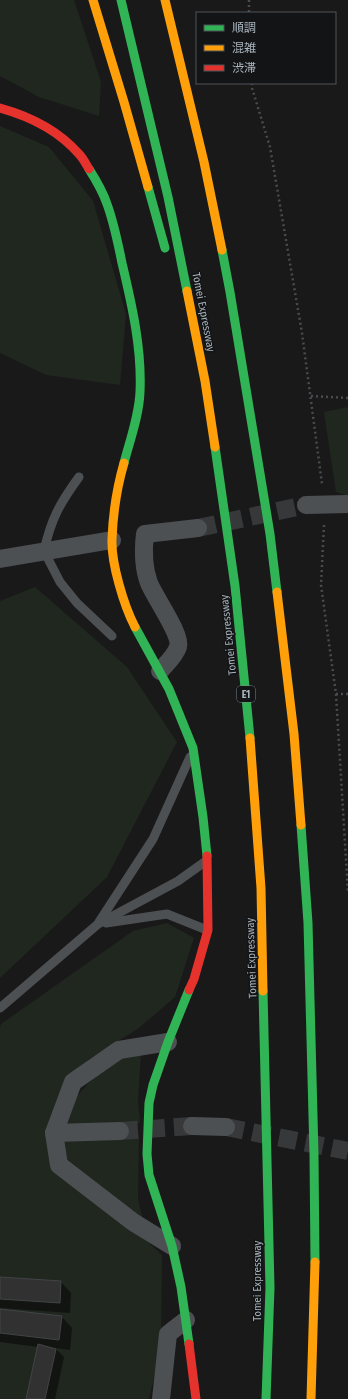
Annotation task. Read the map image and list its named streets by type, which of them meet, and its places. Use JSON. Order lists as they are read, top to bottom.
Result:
{
  "streets": {
    "main road": ["Tomei Expressway", "E1"]
  },
  "legend": ["順調", "混雑", "渋滞"]
}
